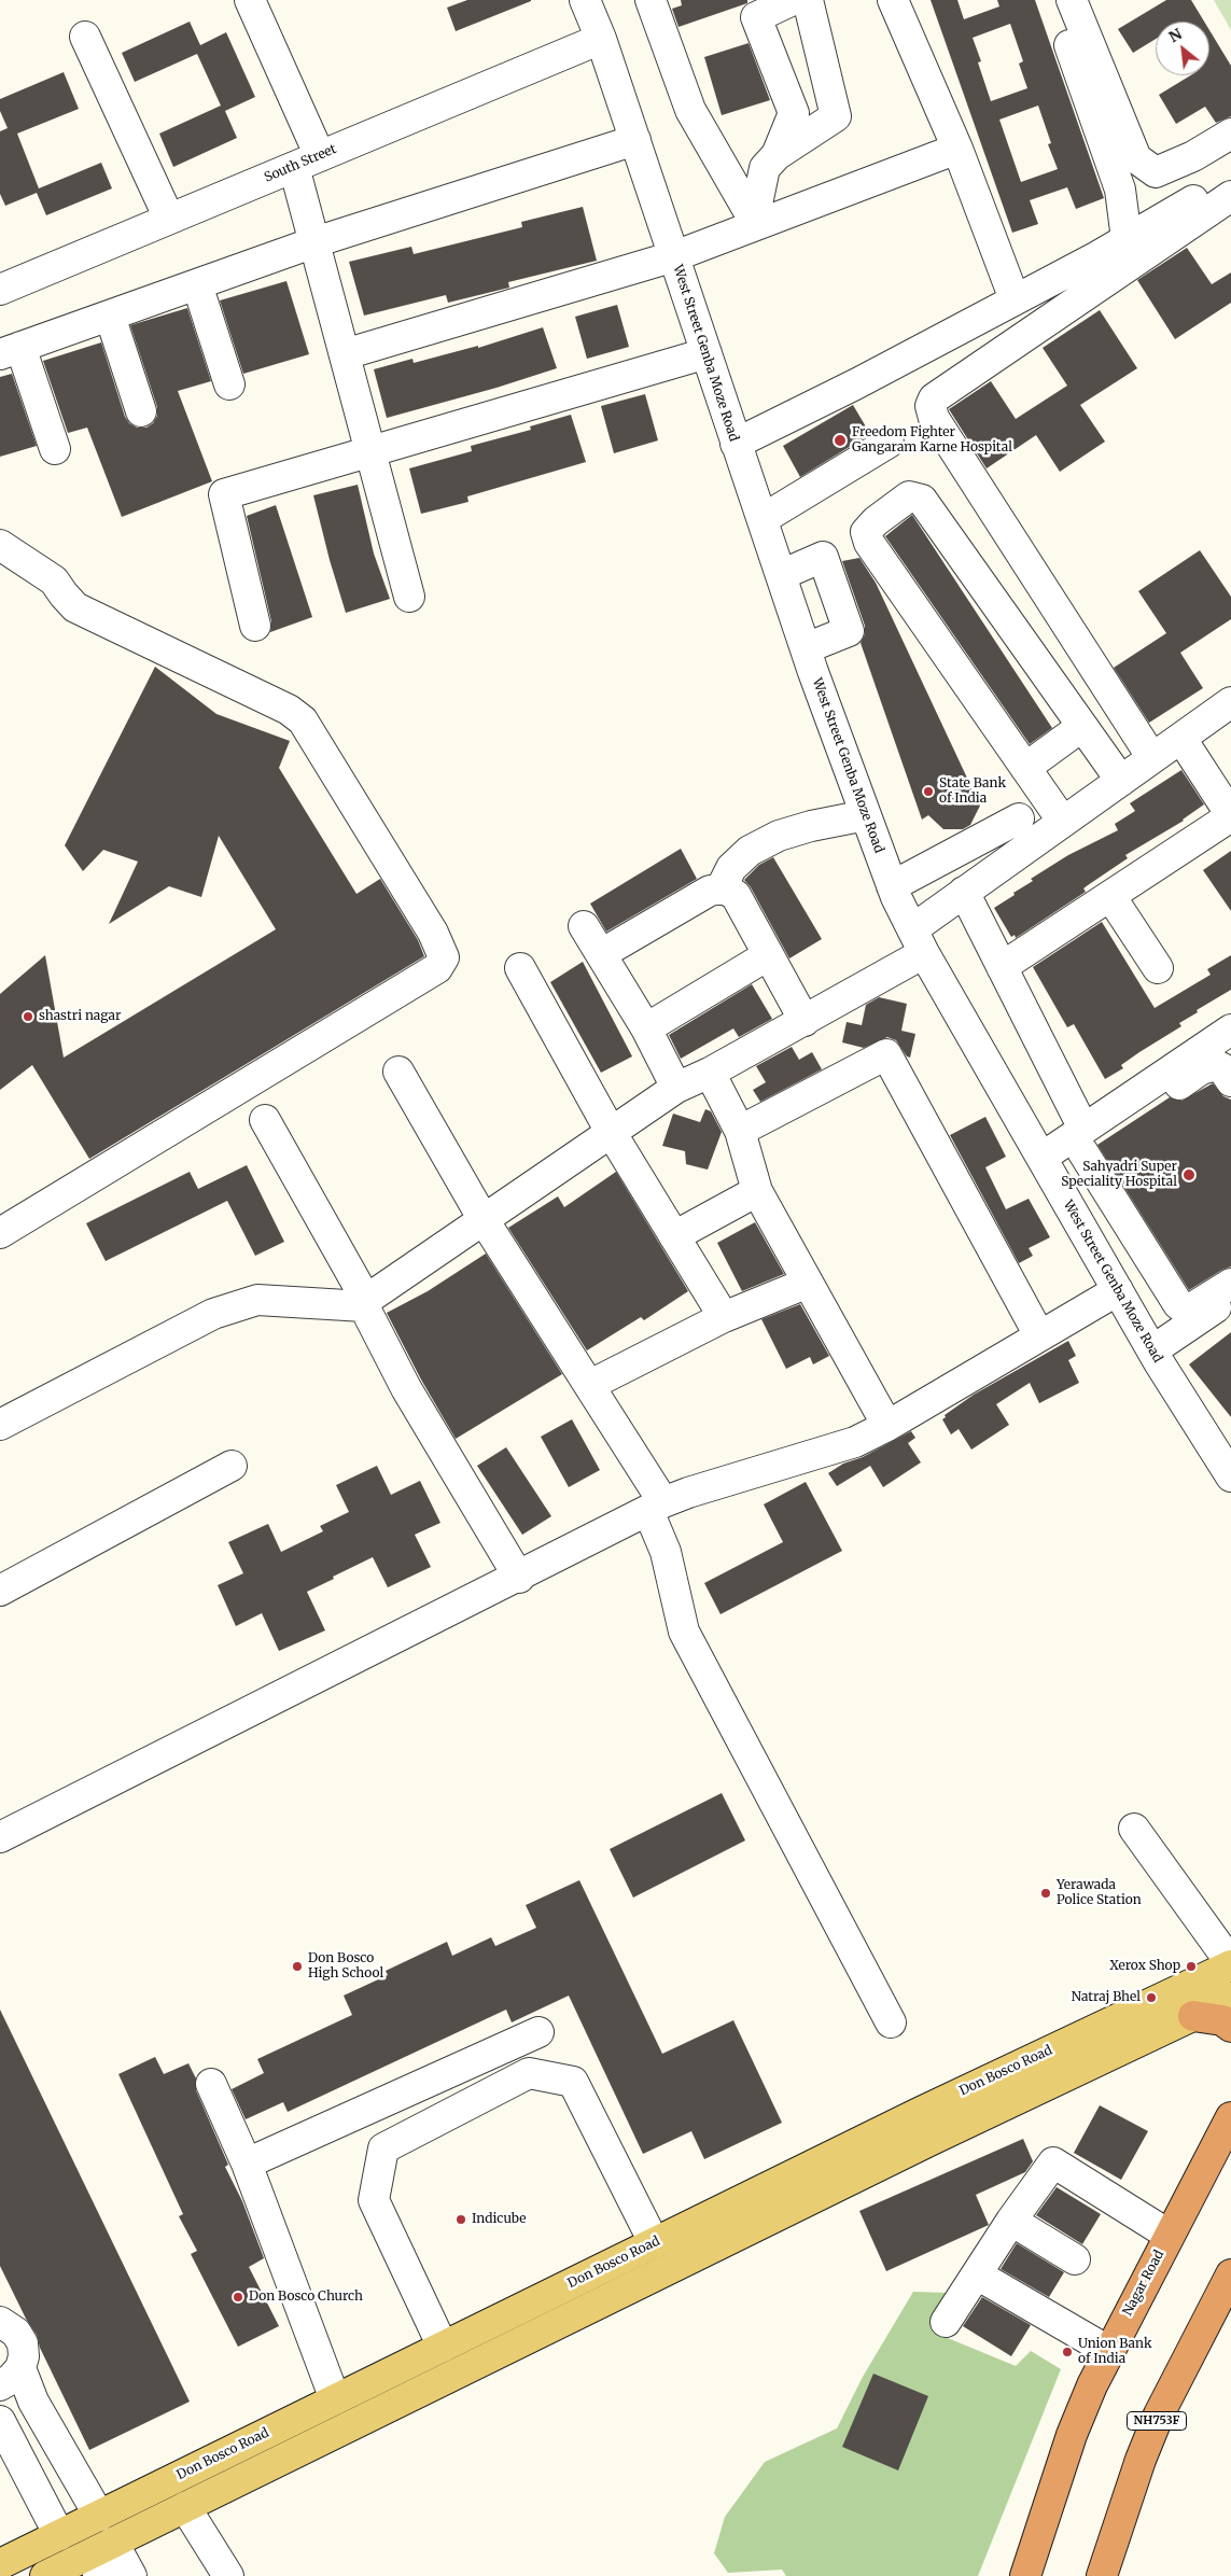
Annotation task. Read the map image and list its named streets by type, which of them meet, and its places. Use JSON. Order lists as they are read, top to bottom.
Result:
{
  "streets": {
    "highway": ["Nagar Road", "NH753F"],
    "main road": ["Don Bosco Road"],
    "street": ["South Street", "West Street Genba Moze Road"]
  },
  "crossings": [
    ["South Street", "West Street Genba Moze Road"]
  ],
  "places": [
    "Freedom Fighter Gangaram Karne Hospital",
    "State Bank of India",
    "shastri nagar",
    "Sahyadri Super Speciality Hospital",
    "Yerawada Police Station",
    "Don Bosco High School",
    "Xerox Shop",
    "Natraj Bhel",
    "Indicube",
    "Don Bosco Church",
    "Union Bank of India"
  ],
  "north": "top left"
}
